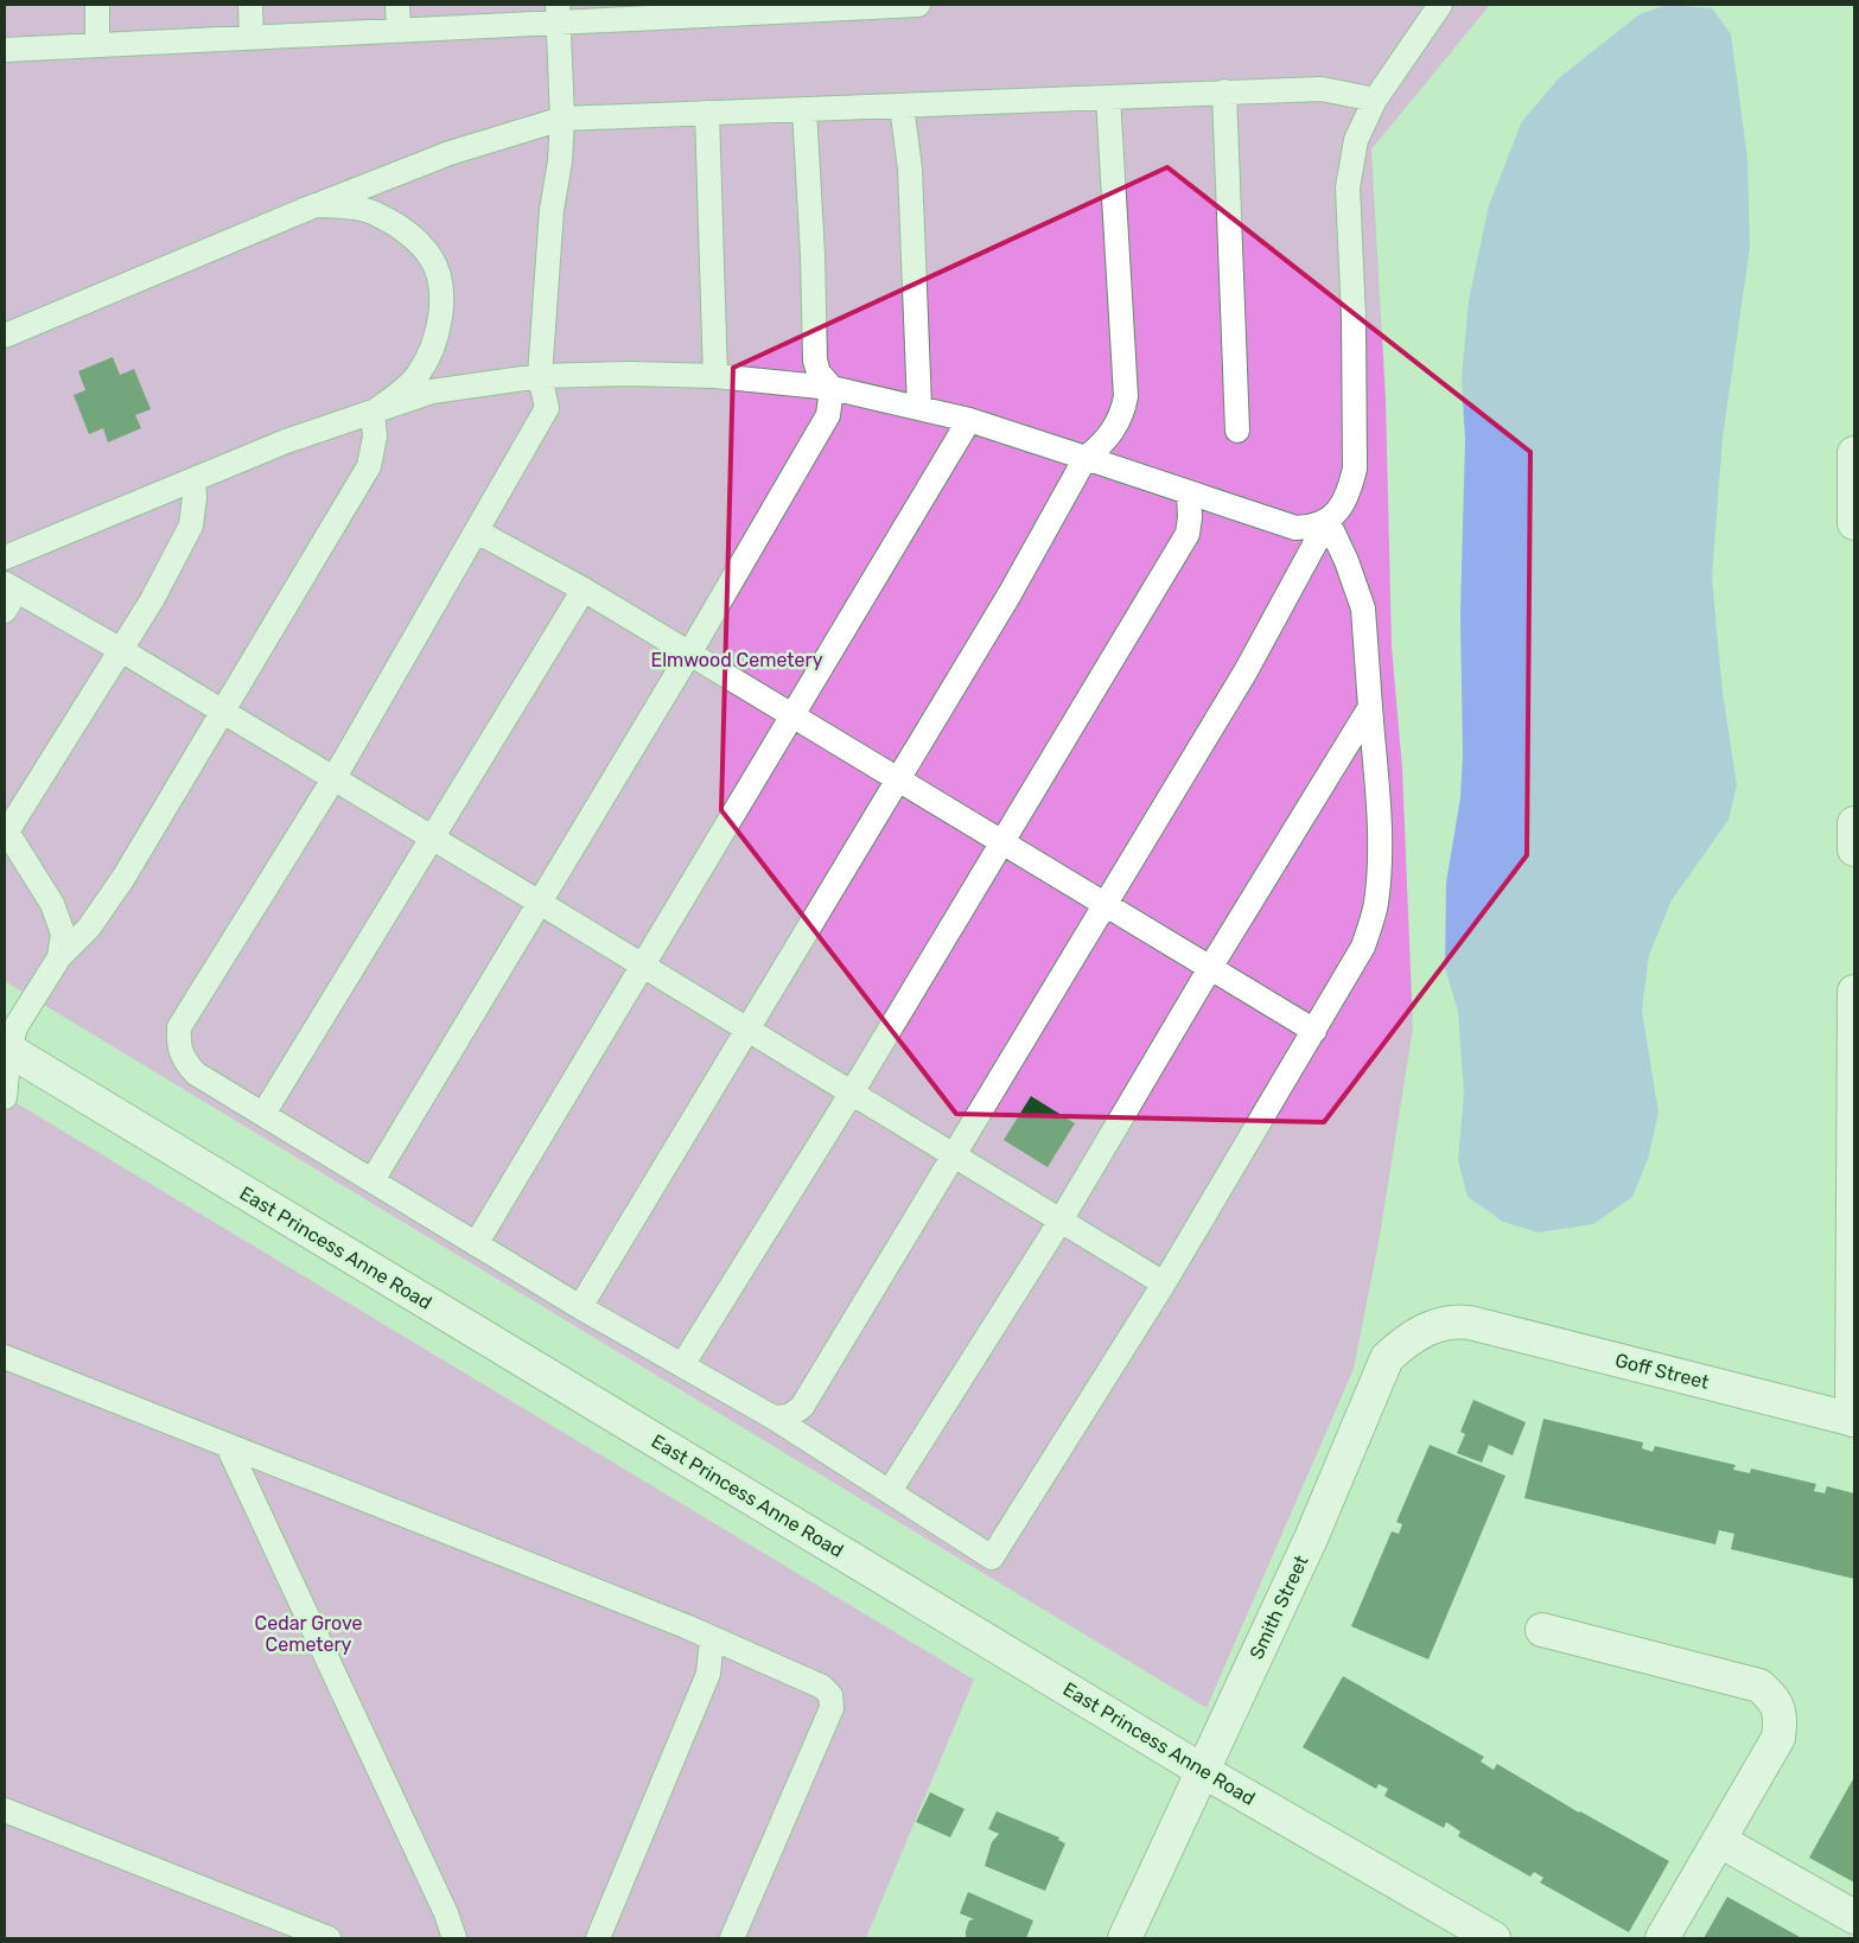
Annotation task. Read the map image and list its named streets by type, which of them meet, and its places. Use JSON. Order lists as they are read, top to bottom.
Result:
{
  "streets": {
    "street": ["East Princess Anne Road", "Goff Street", "Smith Street"]
  },
  "crossings": [
    ["East Princess Anne Road", "Smith Street"],
    ["Goff Street", "Smith Street"]
  ],
  "parks": ["Elmwood Cemetery", "Cedar Grove Cemetery"]
}
